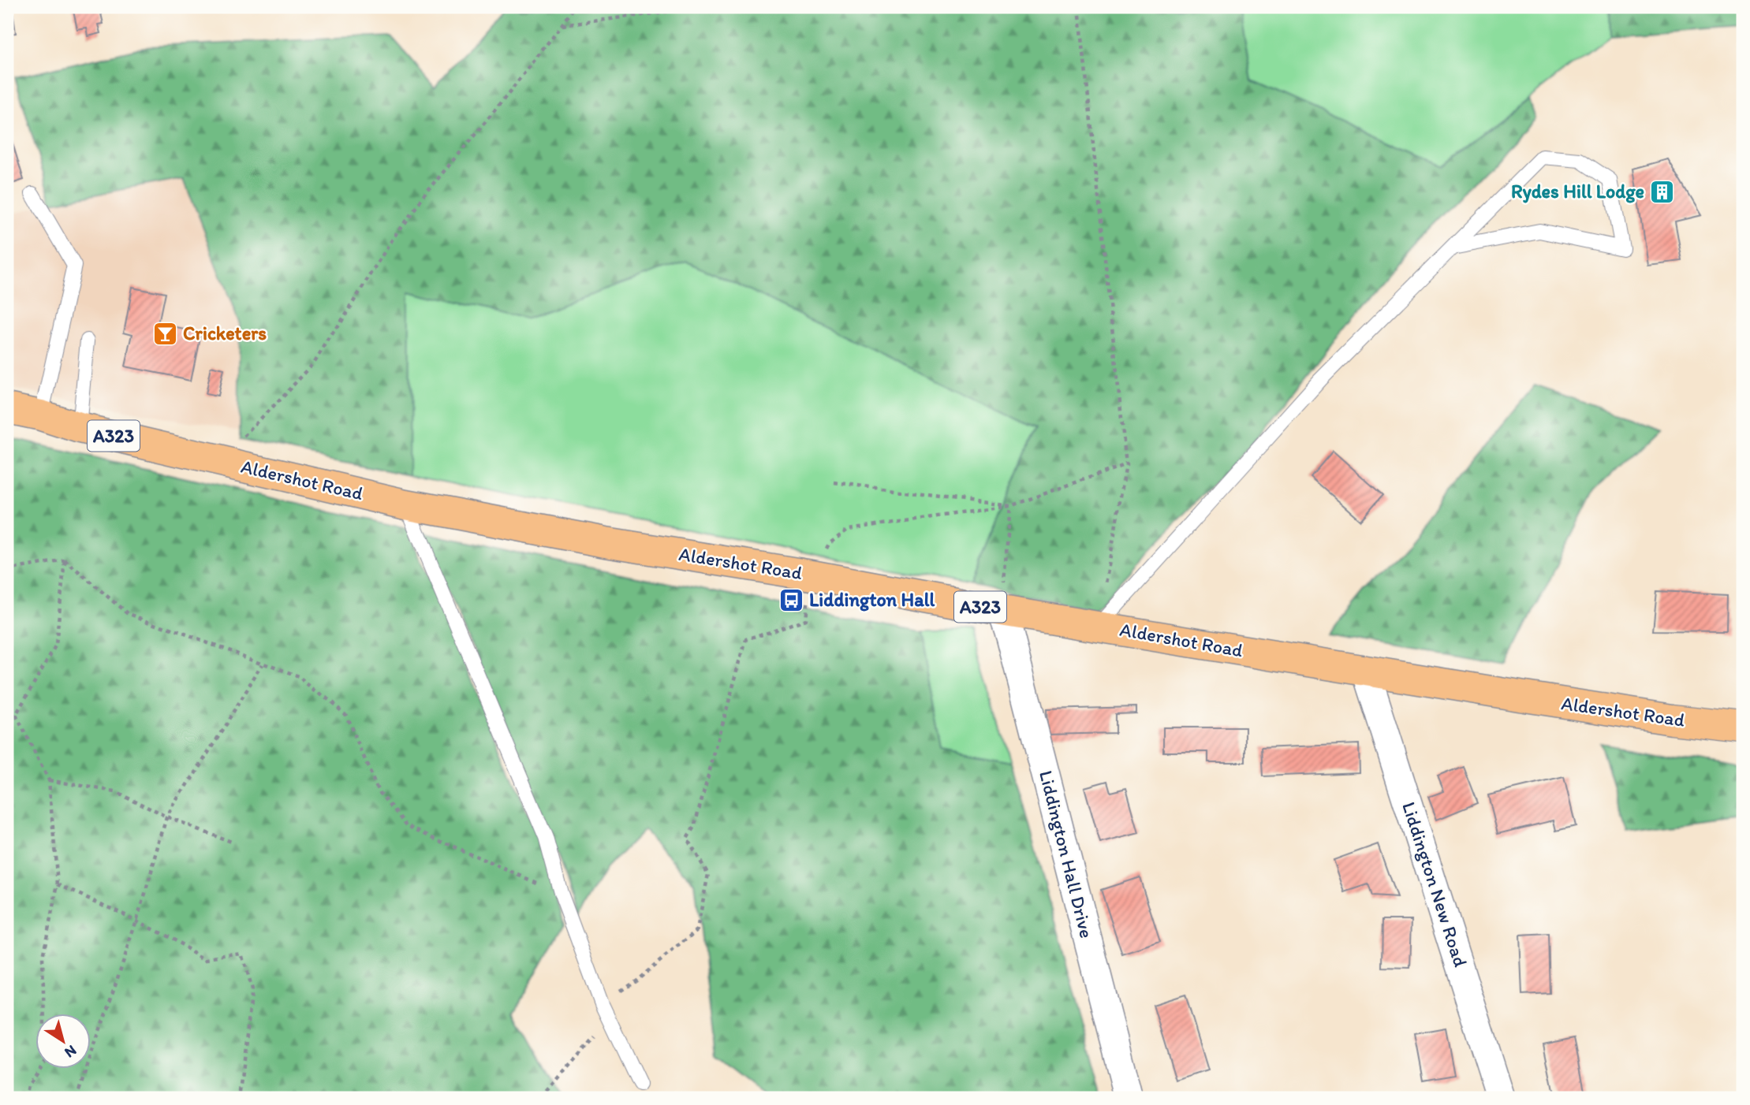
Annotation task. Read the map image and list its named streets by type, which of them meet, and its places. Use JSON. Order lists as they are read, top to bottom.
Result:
{
  "streets": {
    "main road": ["A323", "Aldershot Road"],
    "street": ["Liddington Hall Drive", "Liddington New Road"]
  },
  "crossings": [
    ["Aldershot Road", "Liddington Hall Drive"],
    ["Aldershot Road", "Liddington New Road"]
  ],
  "places": {
    "building": ["Rydes Hill Lodge"],
    "bar": ["Cricketers"],
    "bus stop": ["Liddington Hall"]
  },
  "north": "bottom right"
}
